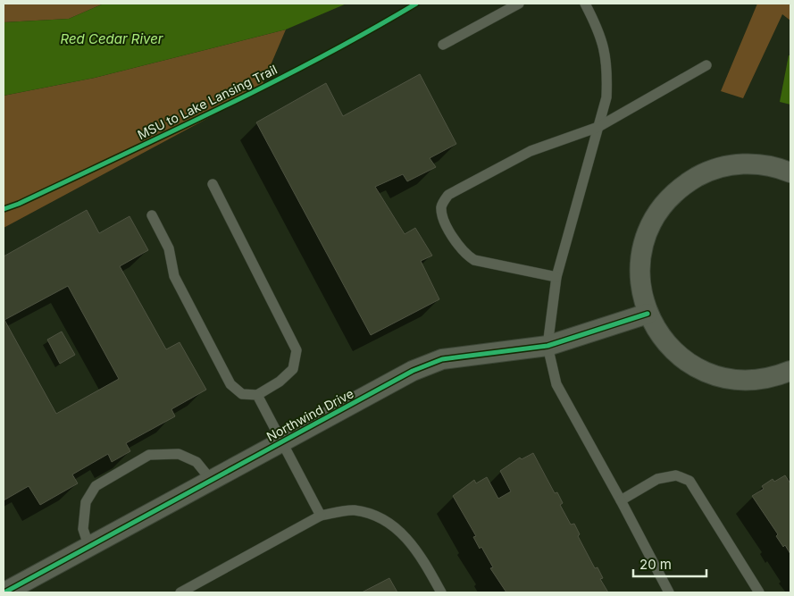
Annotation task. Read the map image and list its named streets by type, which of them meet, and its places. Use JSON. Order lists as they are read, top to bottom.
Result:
{
  "streets": {
    "street": ["Northwind Drive"],
    "cycle path": ["MSU to Lake Lansing Trail"]
  },
  "water": ["Red Cedar River"],
  "scale_bar": "20 m"
}
